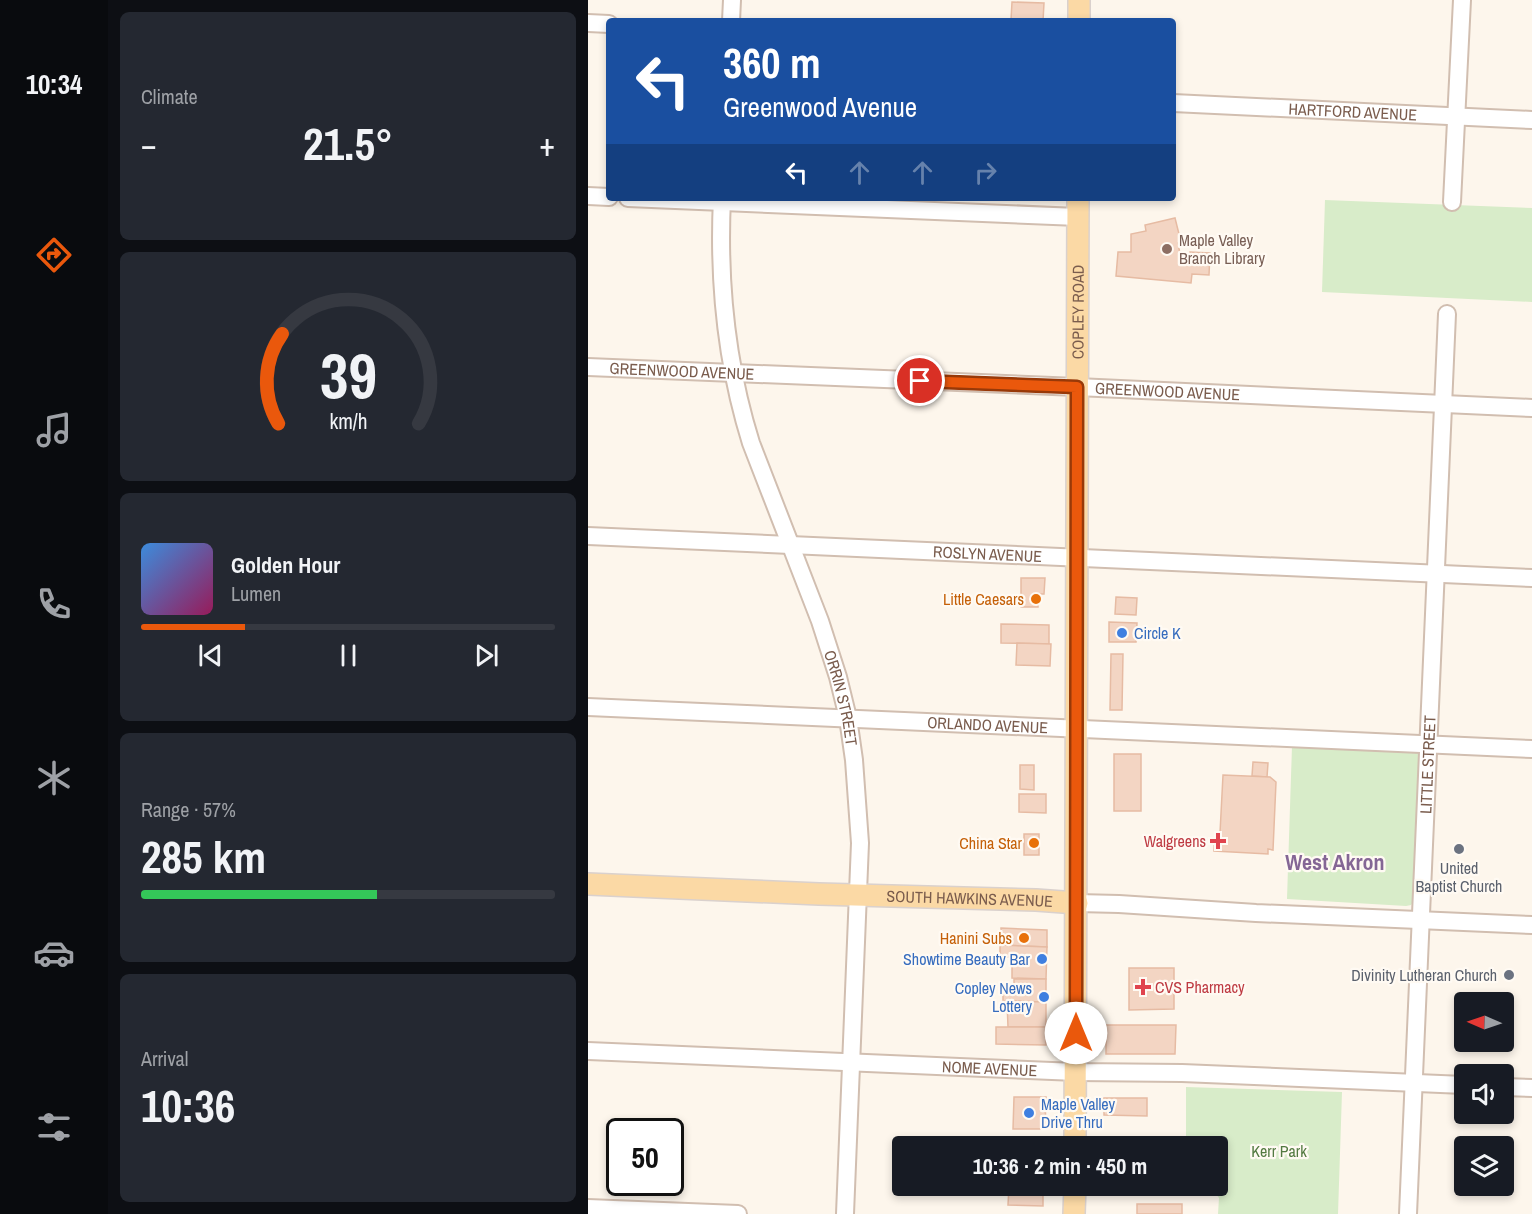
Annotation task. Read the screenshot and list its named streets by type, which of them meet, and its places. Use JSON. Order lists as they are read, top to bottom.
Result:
{
  "streets": {
    "main road": ["COPLEY ROAD", "SOUTH HAWKINS AVENUE"],
    "street": [
      "HARTFORD AVENUE",
      "GREENWOOD AVENUE",
      "ROSLYN AVENUE",
      "ORRIN STREET",
      "ORLANDO AVENUE",
      "LITTLE STREET",
      "NOME AVENUE"
    ]
  },
  "crossings": [
    ["COPLEY ROAD", "GREENWOOD AVENUE"],
    ["COPLEY ROAD", "ROSLYN AVENUE"],
    ["COPLEY ROAD", "ORLANDO AVENUE"],
    ["COPLEY ROAD", "SOUTH HAWKINS AVENUE"],
    ["COPLEY ROAD", "NOME AVENUE"],
    ["GREENWOOD AVENUE", "ORRIN STREET"],
    ["GREENWOOD AVENUE", "LITTLE STREET"],
    ["ROSLYN AVENUE", "ORRIN STREET"],
    ["ROSLYN AVENUE", "LITTLE STREET"],
    ["ORRIN STREET", "ORLANDO AVENUE"],
    ["ORRIN STREET", "SOUTH HAWKINS AVENUE"],
    ["ORRIN STREET", "NOME AVENUE"],
    ["ORLANDO AVENUE", "LITTLE STREET"],
    ["LITTLE STREET", "SOUTH HAWKINS AVENUE"],
    ["LITTLE STREET", "NOME AVENUE"]
  ],
  "districts": ["West Akron"],
  "parks": ["Kerr Park"],
  "places": {
    "other": [
      "Maple Valley Branch Library",
      "Little Caesars",
      "Circle K",
      "China Star",
      "United Baptist Church",
      "Hanini Subs",
      "Showtime Beauty Bar",
      "Divinity Lutheran Church",
      "Copley News Lottery",
      "Maple Valley Drive Thru"
    ],
    "health": ["Walgreens", "CVS Pharmacy"]
  },
  "north": "left",
  "page": {
    "tabs": "10:34",
    "tile": [
      "Climate",
      ["Range · 57%", "285 km"],
      ["Arrival", "10:36"]
    ],
    "turn": ["360 m", "Greenwood Avenue"],
    "heat": ["−", "21.5°", "+"],
    "song": ["Golden Hour", "Lumen"],
    "limit": "50",
    "trip": "10:36 · 2 min · 450 m",
    "gauge": ["39", "km/h"]
  }
}
